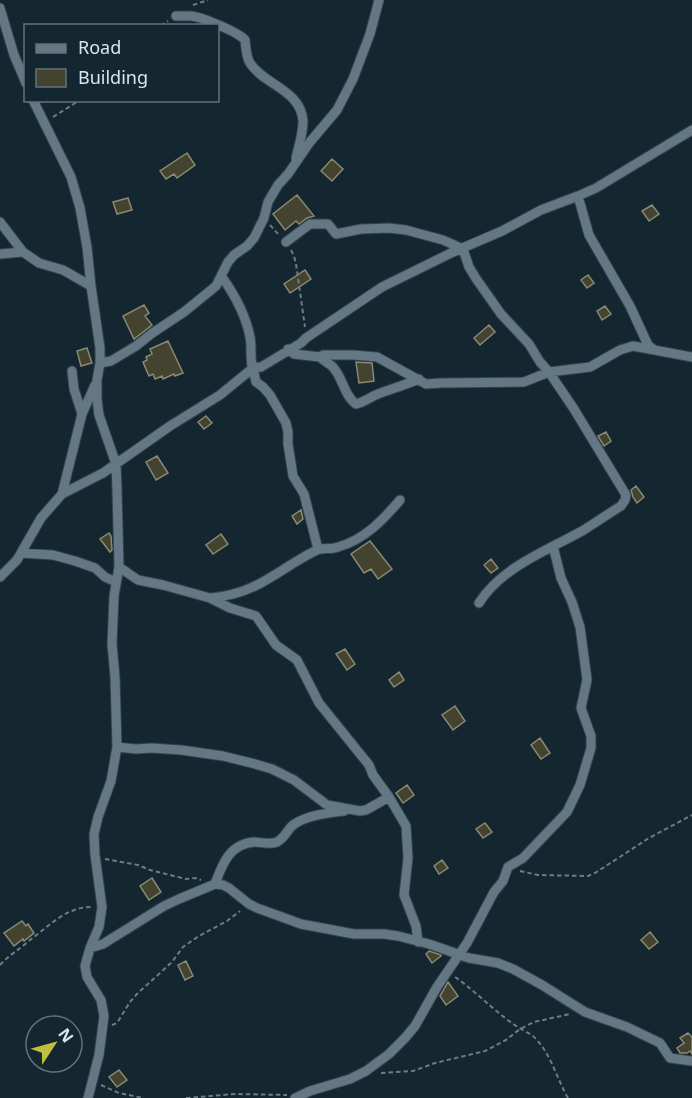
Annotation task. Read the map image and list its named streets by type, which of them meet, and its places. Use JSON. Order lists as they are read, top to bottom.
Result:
{
  "legend": ["Road", "Building"],
  "north": "top right"
}
